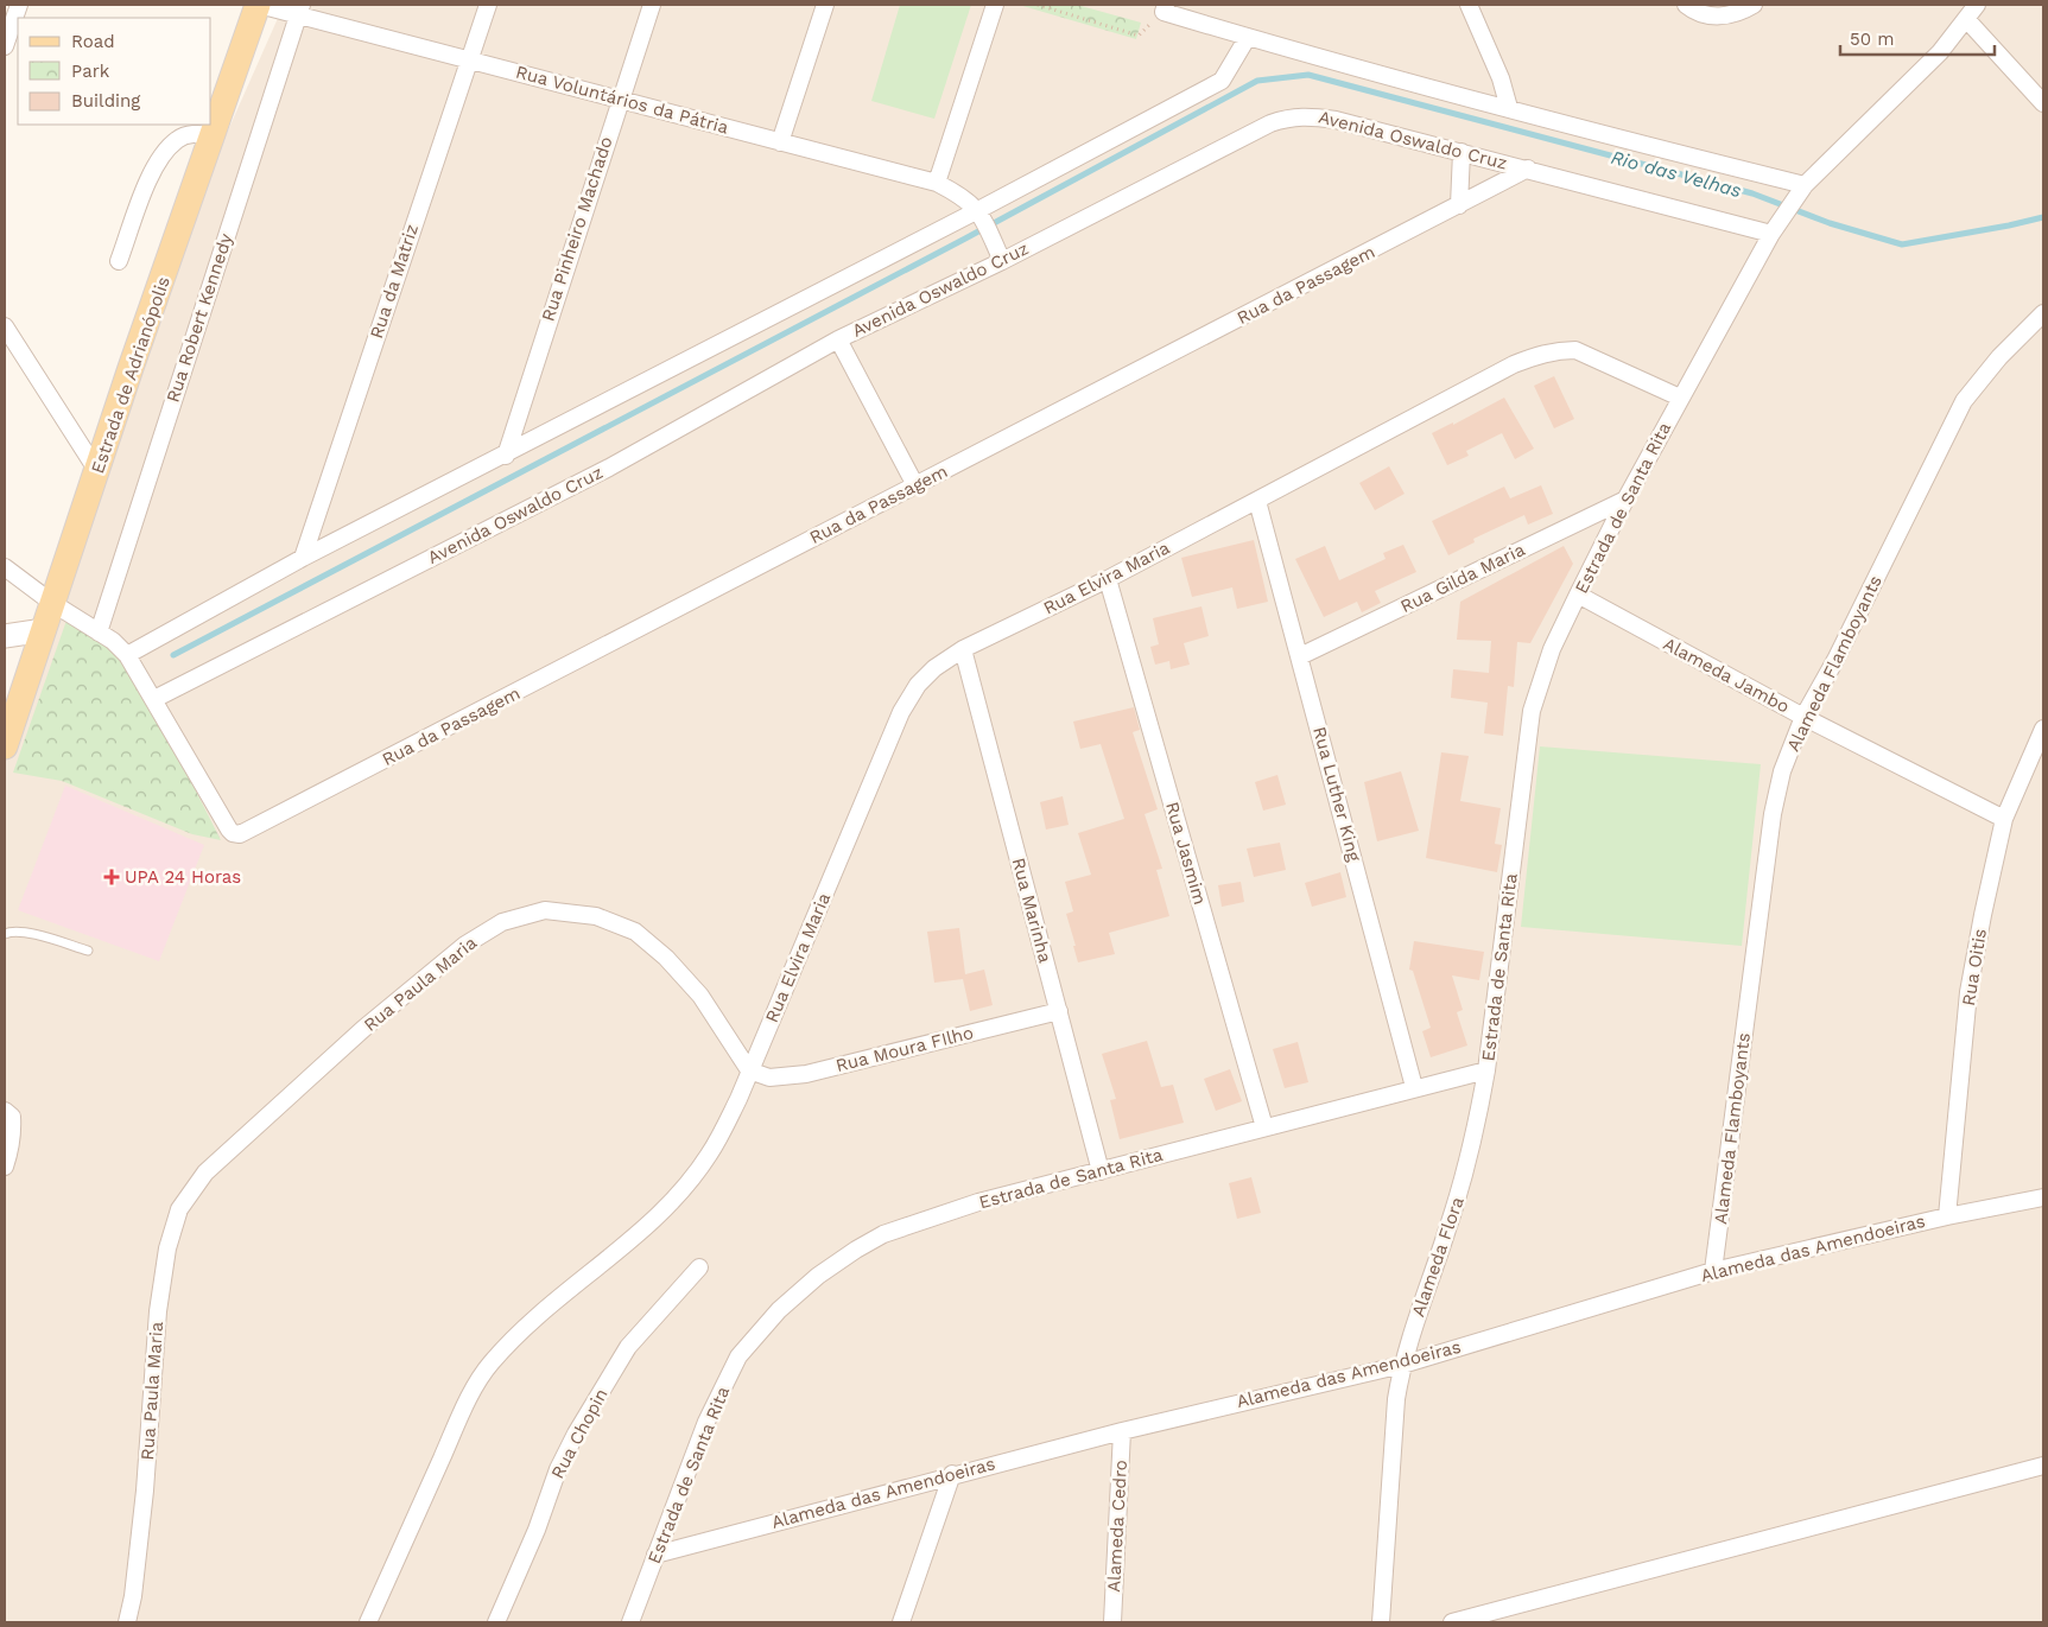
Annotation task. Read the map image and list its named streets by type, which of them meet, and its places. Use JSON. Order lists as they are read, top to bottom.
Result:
{
  "streets": {
    "main road": ["Estrada de Adrianópolis"],
    "street": [
      "Rua Voluntários da Pátria",
      "Avenida Oswaldo Cruz",
      "Rua Pinheiro Machado",
      "Rua da Matriz",
      "Rua da Passagem",
      "Rua Robert Kennedy",
      "Estrada de Santa Rita",
      "Rua Elvira Maria",
      "Rua Gilda Maria",
      "Alameda Flamboyants",
      "Alameda Jambo",
      "Rua Luther King",
      "Rua Jasmim",
      "Rua Marinha",
      "Rua Oitis",
      "Rua Paula Maria",
      "Rua Moura FIlho",
      "Alameda das Amendoeiras",
      "Alameda Flora",
      "Rua Chopin",
      "Alameda Cedro"
    ]
  },
  "crossings": [
    ["Rua Voluntários da Pátria", "Rua Pinheiro Machado"],
    ["Rua Voluntários da Pátria", "Rua da Matriz"],
    ["Rua Voluntários da Pátria", "Rua Robert Kennedy"],
    ["Rua Voluntários da Pátria", "Estrada de Adrianópolis"],
    ["Avenida Oswaldo Cruz", "Rua da Passagem"],
    ["Avenida Oswaldo Cruz", "Estrada de Santa Rita"],
    ["Estrada de Santa Rita", "Rua Elvira Maria"],
    ["Estrada de Santa Rita", "Rua Gilda Maria"],
    ["Estrada de Santa Rita", "Alameda Jambo"],
    ["Estrada de Santa Rita", "Rua Luther King"],
    ["Estrada de Santa Rita", "Rua Jasmim"],
    ["Estrada de Santa Rita", "Rua Marinha"],
    ["Estrada de Santa Rita", "Alameda das Amendoeiras"],
    ["Estrada de Santa Rita", "Alameda Flora"],
    ["Rua Elvira Maria", "Rua Luther King"],
    ["Rua Elvira Maria", "Rua Jasmim"],
    ["Rua Elvira Maria", "Rua Marinha"],
    ["Rua Elvira Maria", "Rua Paula Maria"],
    ["Rua Elvira Maria", "Rua Moura FIlho"],
    ["Rua Gilda Maria", "Rua Luther King"],
    ["Alameda Flamboyants", "Alameda Jambo"],
    ["Alameda Flamboyants", "Alameda das Amendoeiras"],
    ["Alameda Jambo", "Rua Oitis"],
    ["Rua Marinha", "Rua Moura FIlho"],
    ["Rua Oitis", "Alameda das Amendoeiras"],
    ["Rua Paula Maria", "Rua Moura FIlho"],
    ["Alameda das Amendoeiras", "Alameda Flora"],
    ["Alameda das Amendoeiras", "Alameda Cedro"]
  ],
  "water": ["Rio das Velhas"],
  "places": {
    "health": ["UPA 24 Horas"]
  },
  "legend": ["Road", "Park", "Building"],
  "scale_bar": "50 m"
}
